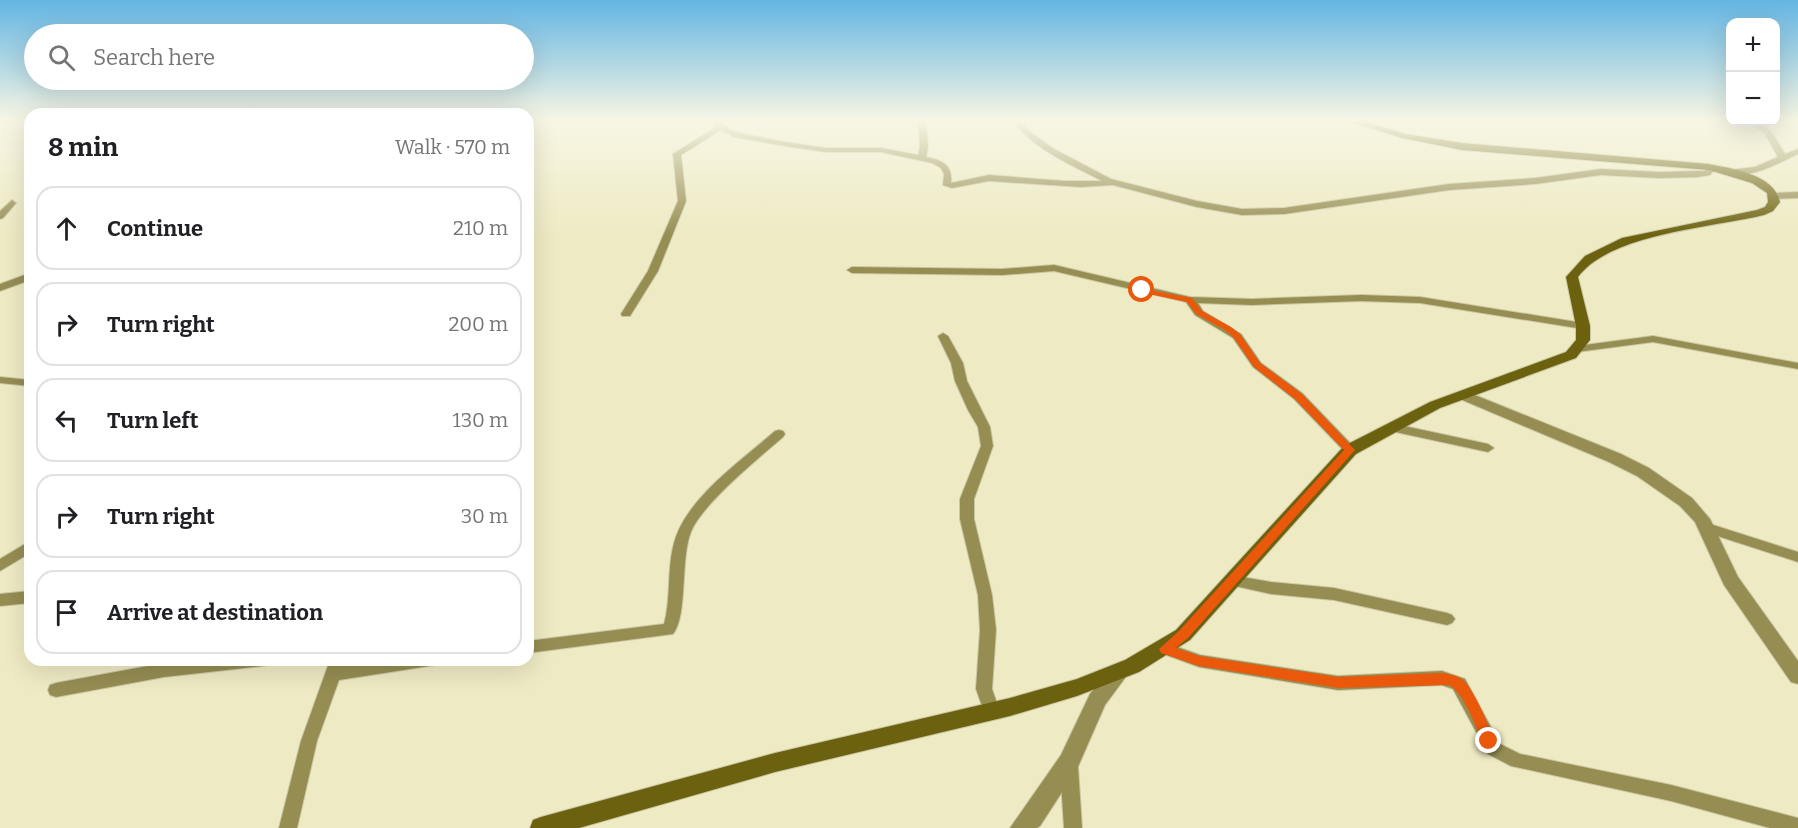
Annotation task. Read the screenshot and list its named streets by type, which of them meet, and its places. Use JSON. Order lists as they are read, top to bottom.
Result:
{
  "page": {
    "map_buttons": ["+", "−"],
    "search": "Search here",
    "heading": ["8 min", "Walk · 570 m"],
    "list": [
      ["Continue", "210 m"],
      ["Turn right", "200 m"],
      ["Turn left", "130 m"],
      ["Turn right", "30 m"],
      "Arrive at destination"
    ]
  }
}
